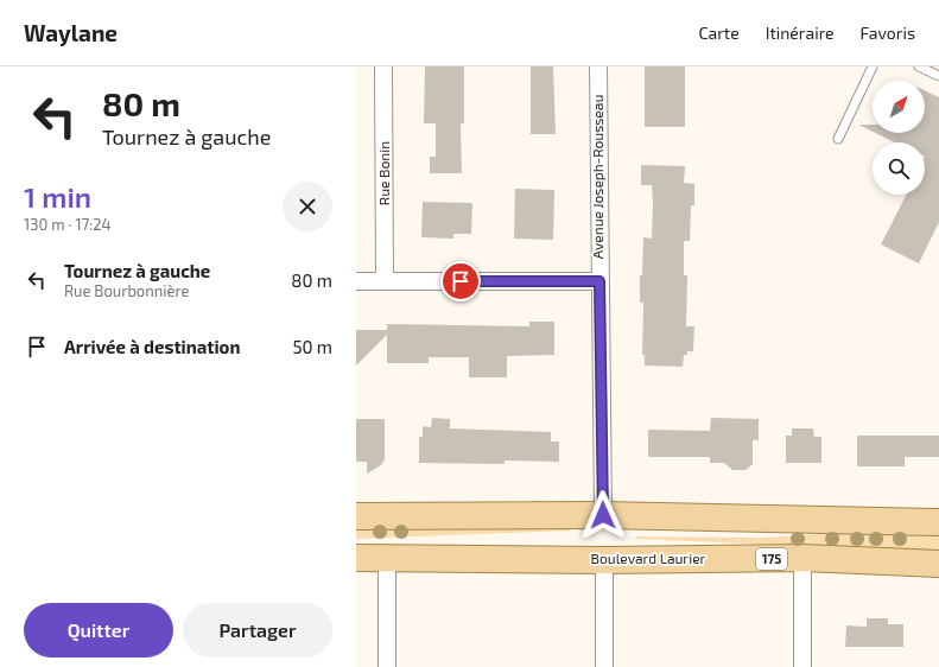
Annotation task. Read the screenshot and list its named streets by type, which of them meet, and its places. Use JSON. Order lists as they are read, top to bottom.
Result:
{
  "streets": {
    "main road": ["Boulevard Laurier", "175"],
    "street": ["Rue Bonin", "Avenue Joseph-Rousseau"]
  },
  "north": "top right",
  "page": {
    "header": "Waylane",
    "nav": ["Carte", "Itinéraire", "Favoris"],
    "turn": ["80 m", "Tournez à gauche"],
    "heading": ["1 min", "130 m · 17:24"],
    "list": [
      {
        "name": "Tournez à gauche",
        "note": "Rue Bourbonnière",
        "value": "80 m"
      },
      {
        "name": "Arrivée à destination",
        "value": "50 m"
      }
    ],
    "buttons": ["Quitter", "Partager"]
  }
}
